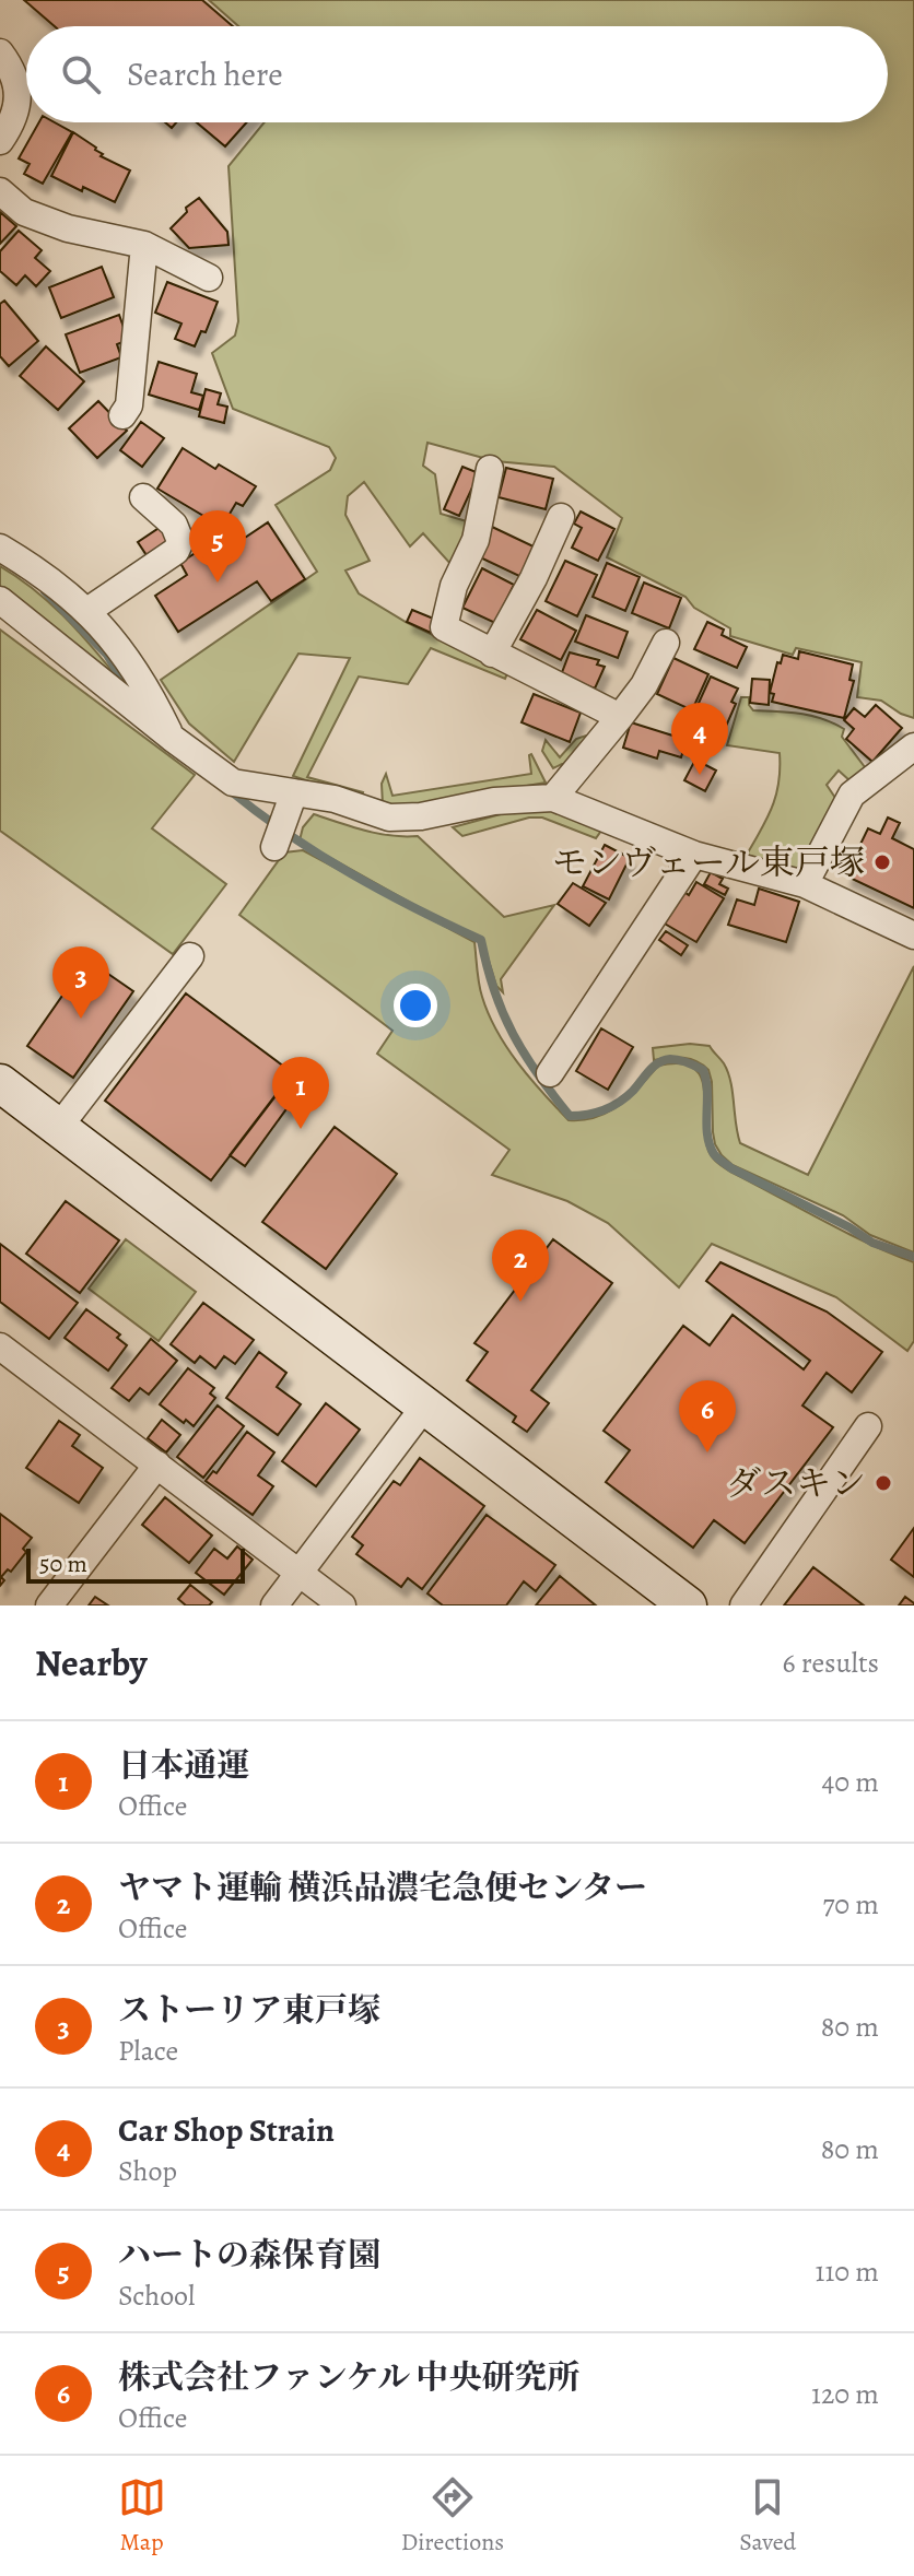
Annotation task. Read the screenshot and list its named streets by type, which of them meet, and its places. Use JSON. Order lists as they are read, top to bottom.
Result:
{
  "places": ["モンヴェール東戸塚", "ダスキン"],
  "scale_bar": "50 m",
  "page": {
    "search": "Search here",
    "pins": [
      "5",
      "4",
      "3",
      "1",
      "2",
      "6"
    ],
    "scale": "50 m",
    "heading": ["Nearby", "6 results"],
    "list": [
      {
        "mark": "1",
        "name": "日本通運",
        "note": "Office",
        "value": "40 m"
      },
      {
        "mark": "2",
        "name": "ヤマト運輸 横浜品濃宅急便センター",
        "note": "Office",
        "value": "70 m"
      },
      {
        "mark": "3",
        "name": "ストーリア東戸塚",
        "note": "Place",
        "value": "80 m"
      },
      {
        "mark": "4",
        "name": "Car Shop Strain",
        "note": "Shop",
        "value": "80 m"
      },
      {
        "mark": "5",
        "name": "ハートの森保育園",
        "note": "School",
        "value": "110 m"
      },
      {
        "mark": "6",
        "name": "株式会社ファンケル 中央研究所",
        "note": "Office",
        "value": "120 m"
      }
    ],
    "nav": ["Map", "Directions", "Saved"]
  }
}
